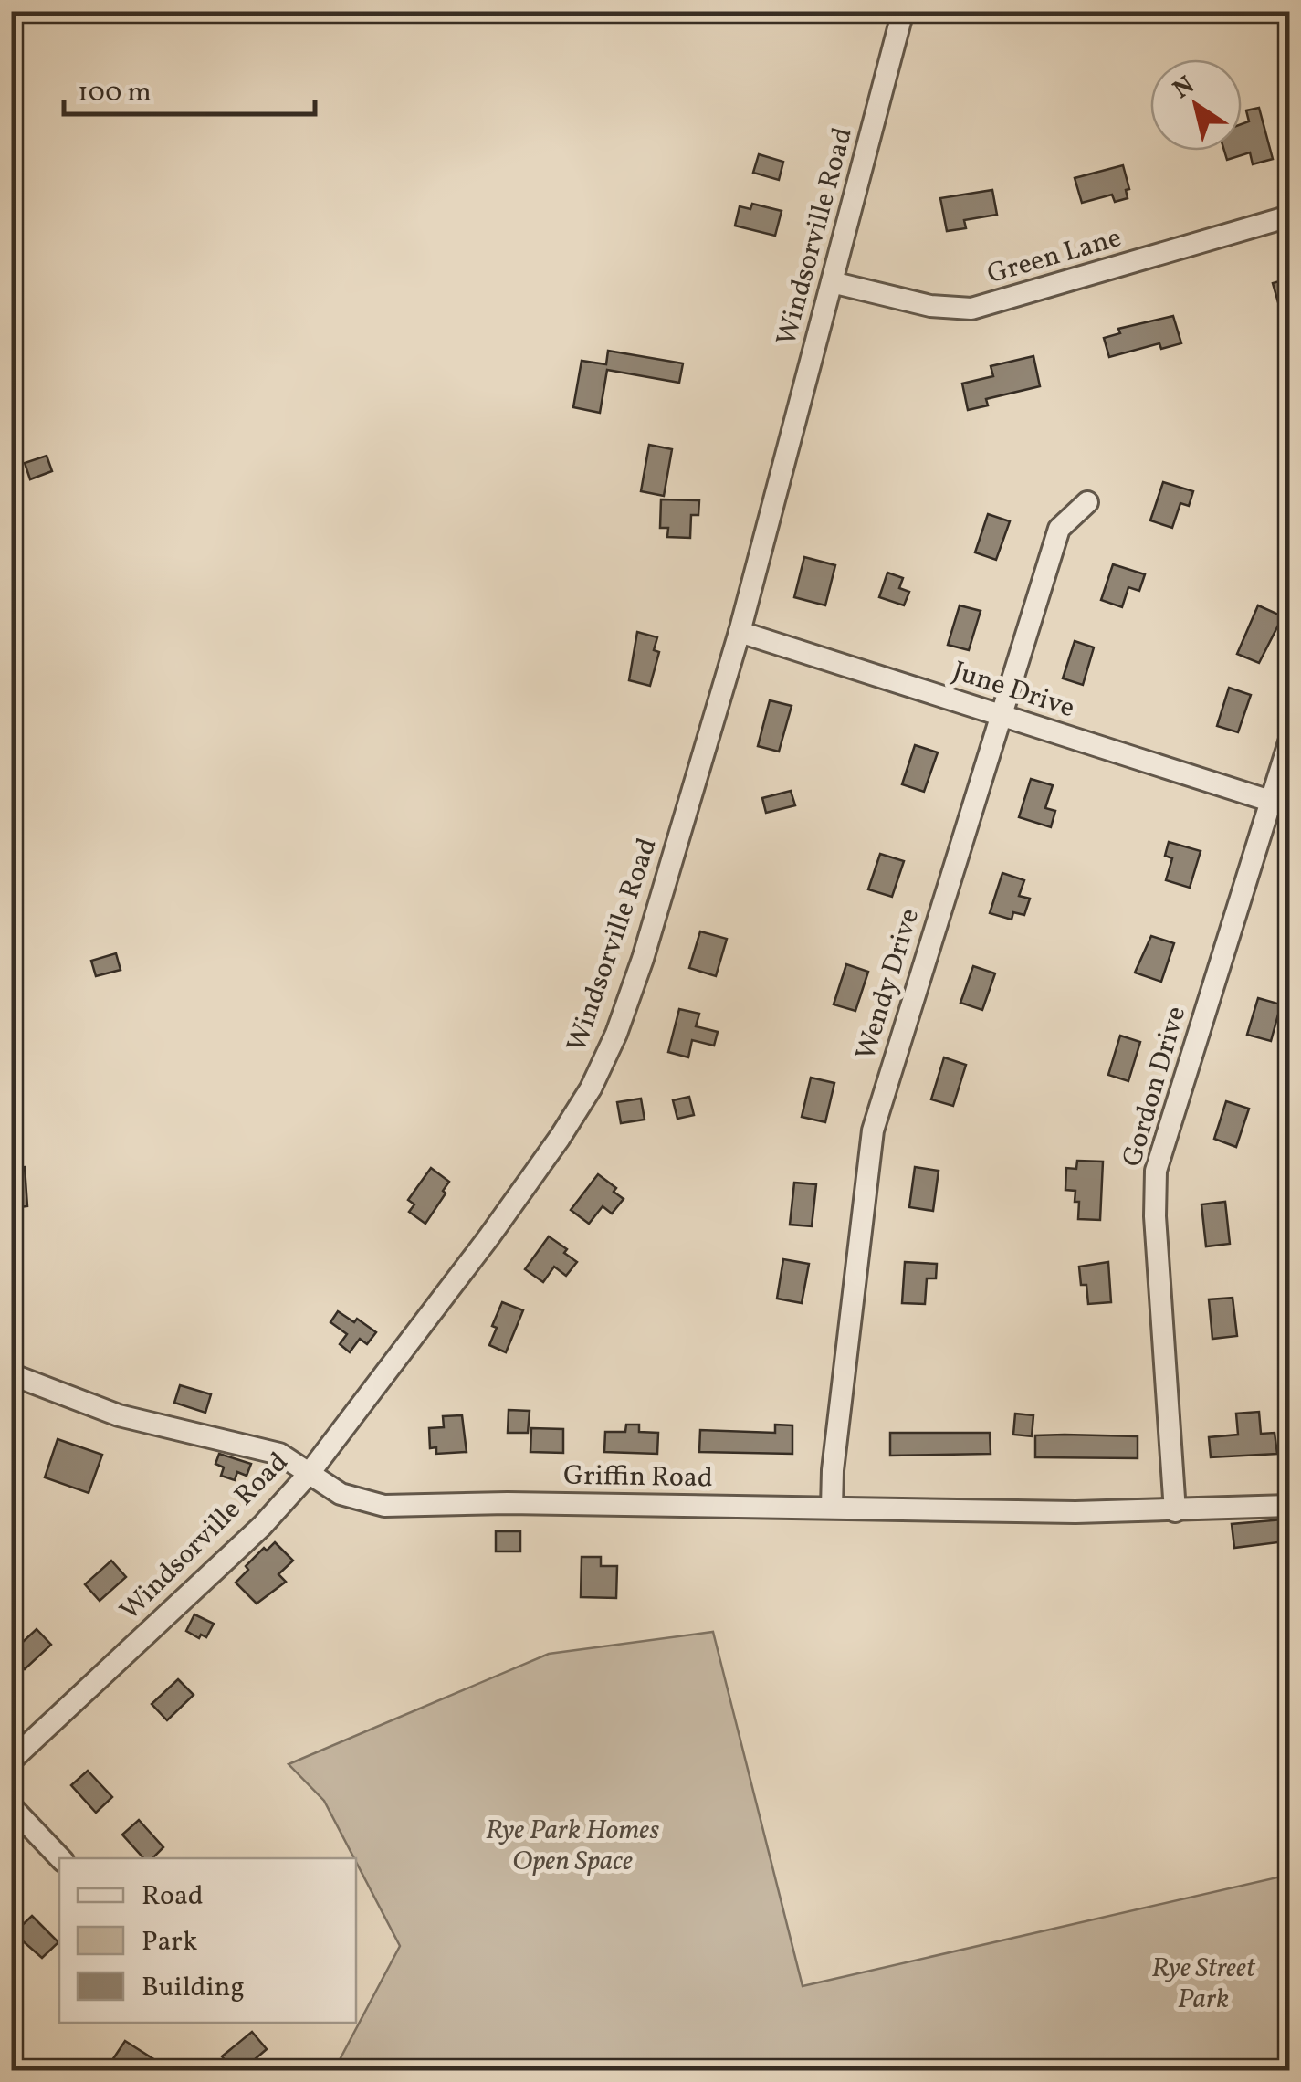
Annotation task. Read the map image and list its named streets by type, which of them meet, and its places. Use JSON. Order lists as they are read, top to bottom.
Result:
{
  "streets": {
    "street": [
      "Windsorville Road",
      "Green Lane",
      "June Drive",
      "Wendy Drive",
      "Gordon Drive",
      "Griffin Road"
    ]
  },
  "crossings": [
    ["Windsorville Road", "Green Lane"],
    ["Windsorville Road", "June Drive"],
    ["Windsorville Road", "Griffin Road"],
    ["June Drive", "Wendy Drive"],
    ["June Drive", "Gordon Drive"],
    ["Wendy Drive", "Griffin Road"],
    ["Gordon Drive", "Griffin Road"]
  ],
  "parks": ["Rye Park Homes Open Space", "Rye Street Park"],
  "legend": ["Road", "Park", "Building"],
  "scale_bar": "100 m",
  "north": "top left"
}
